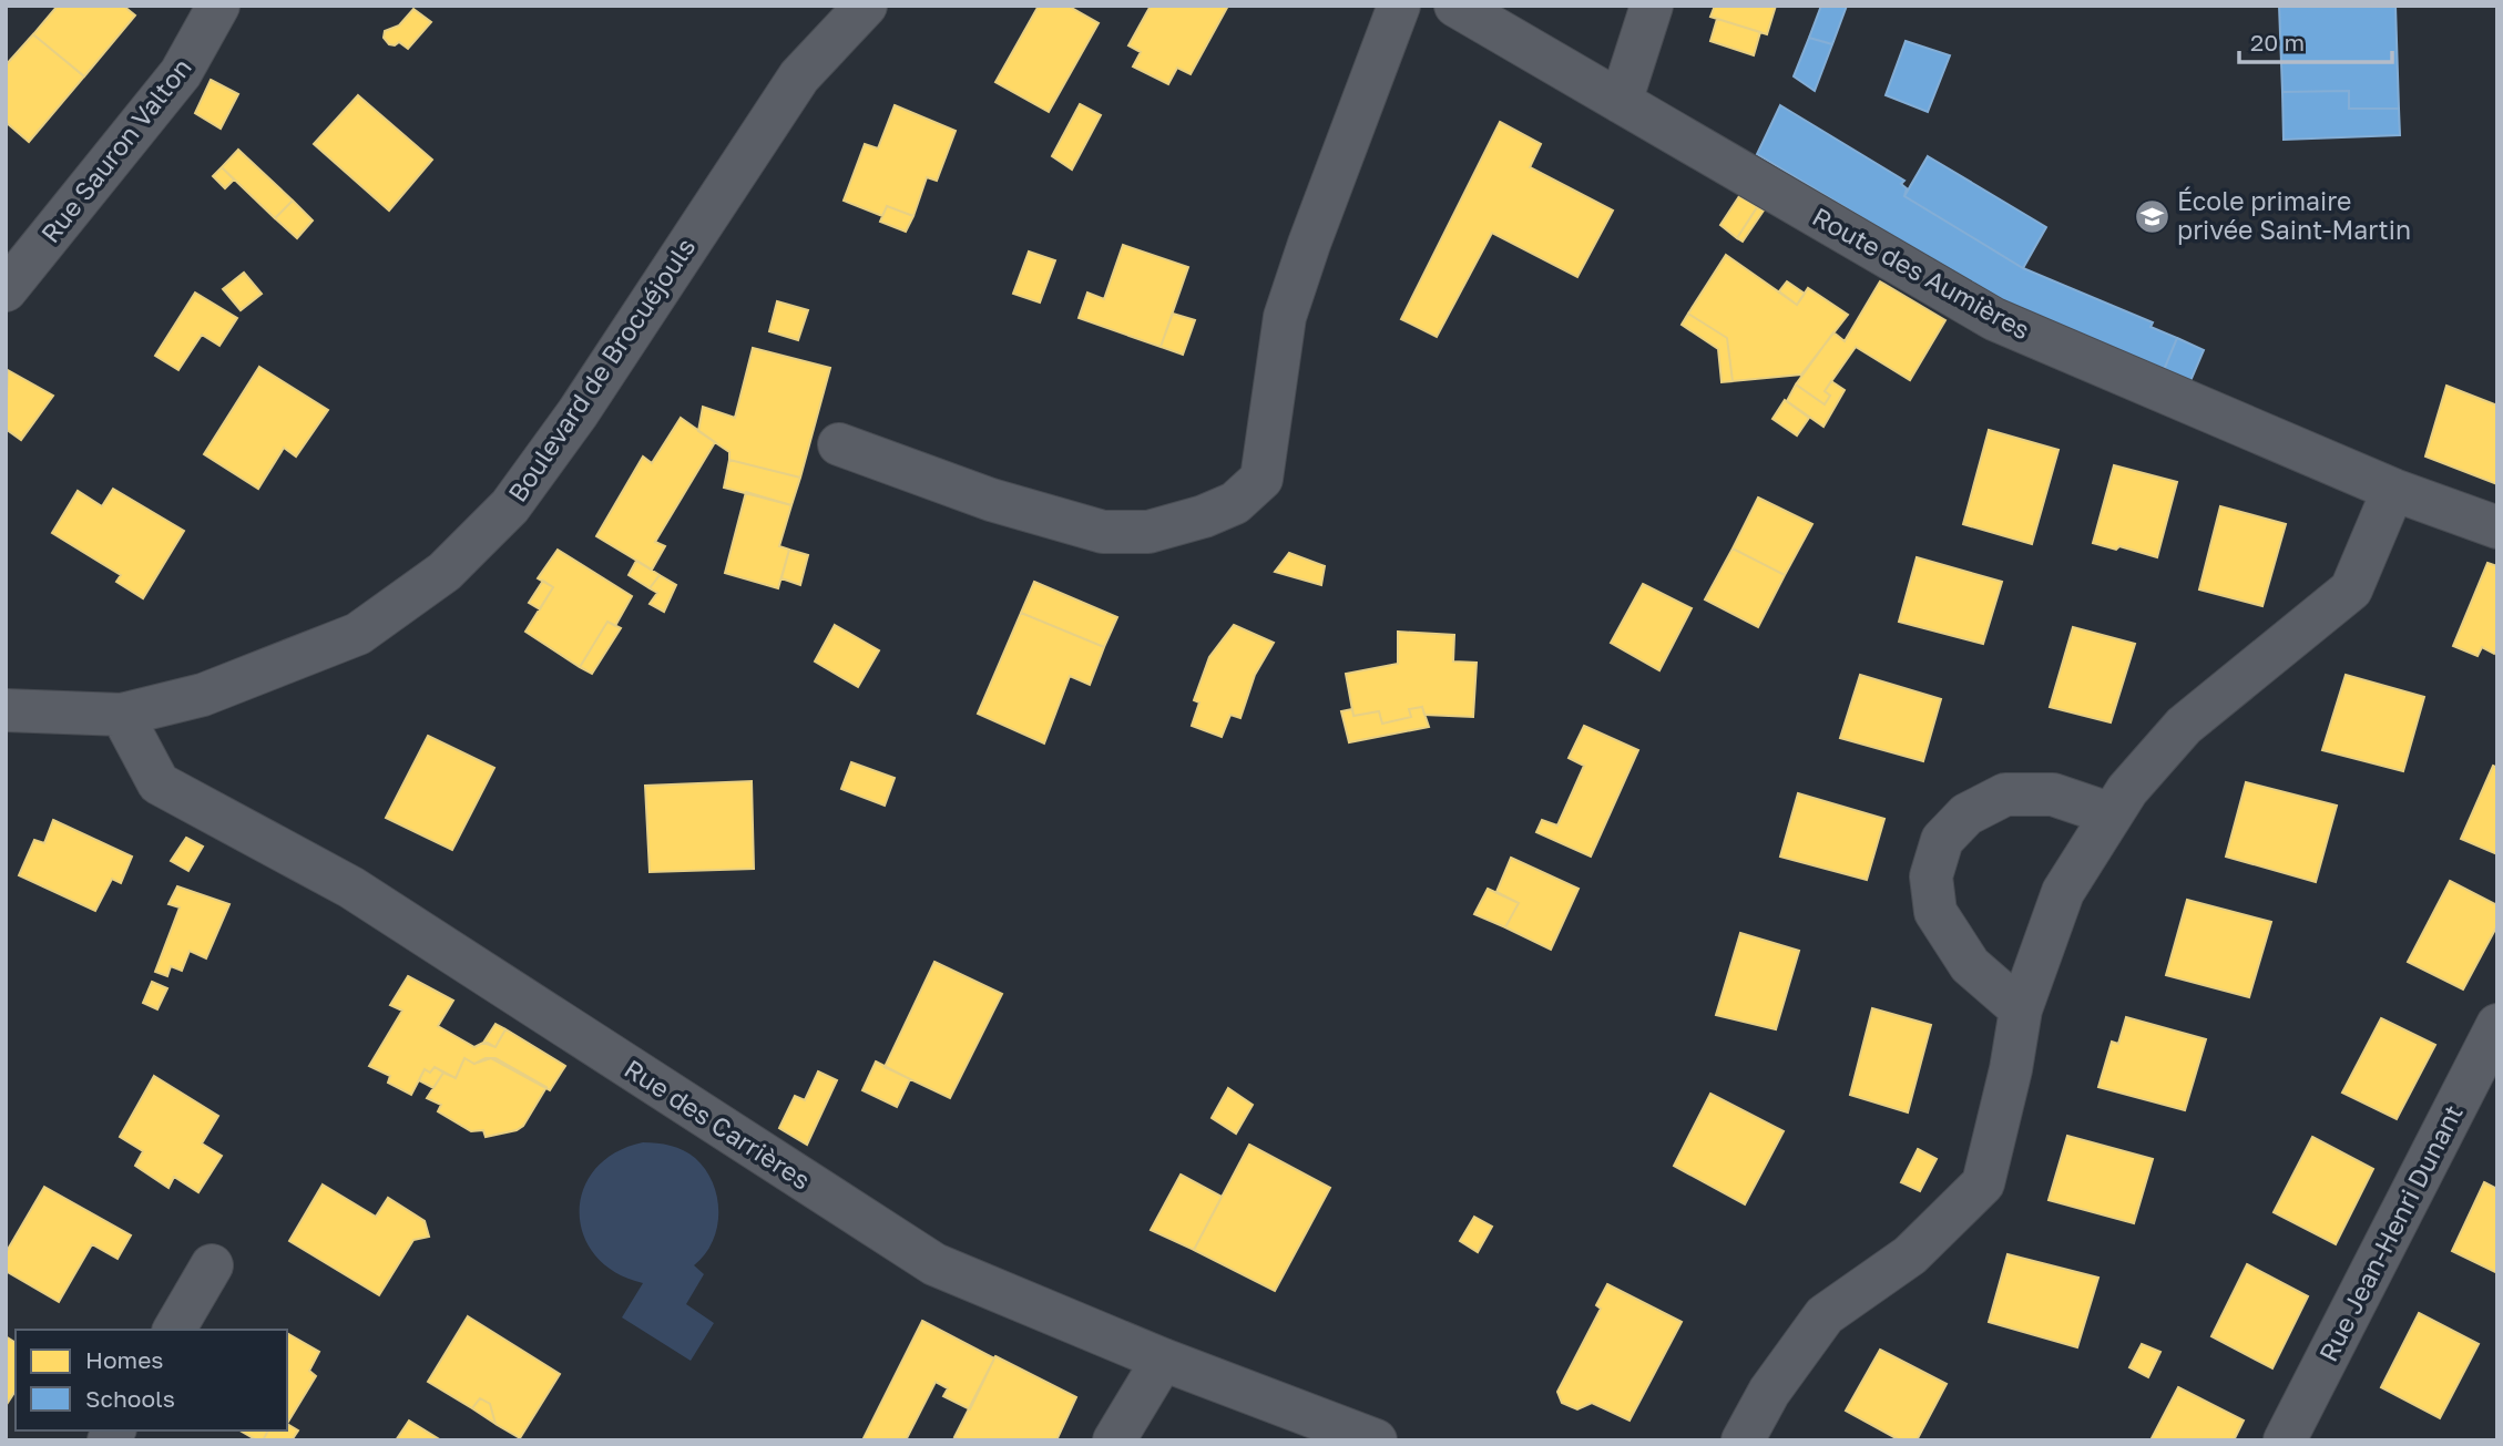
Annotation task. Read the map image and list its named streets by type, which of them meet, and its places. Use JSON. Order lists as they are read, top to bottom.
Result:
{
  "streets": {
    "street": [
      "Rue Sauron Valton",
      "Route des Aumières",
      "Boulevard de Brocuéjouls",
      "Rue des Carrières",
      "Rue Jean-Henri Dunant"
    ]
  },
  "crossings": [
    ["Boulevard de Brocuéjouls", "Rue des Carrières"]
  ],
  "places": {
    "school or university": ["École primaire privée Saint-Martin"]
  },
  "legend": ["Homes", "Schools"],
  "scale_bar": "20 m"
}
